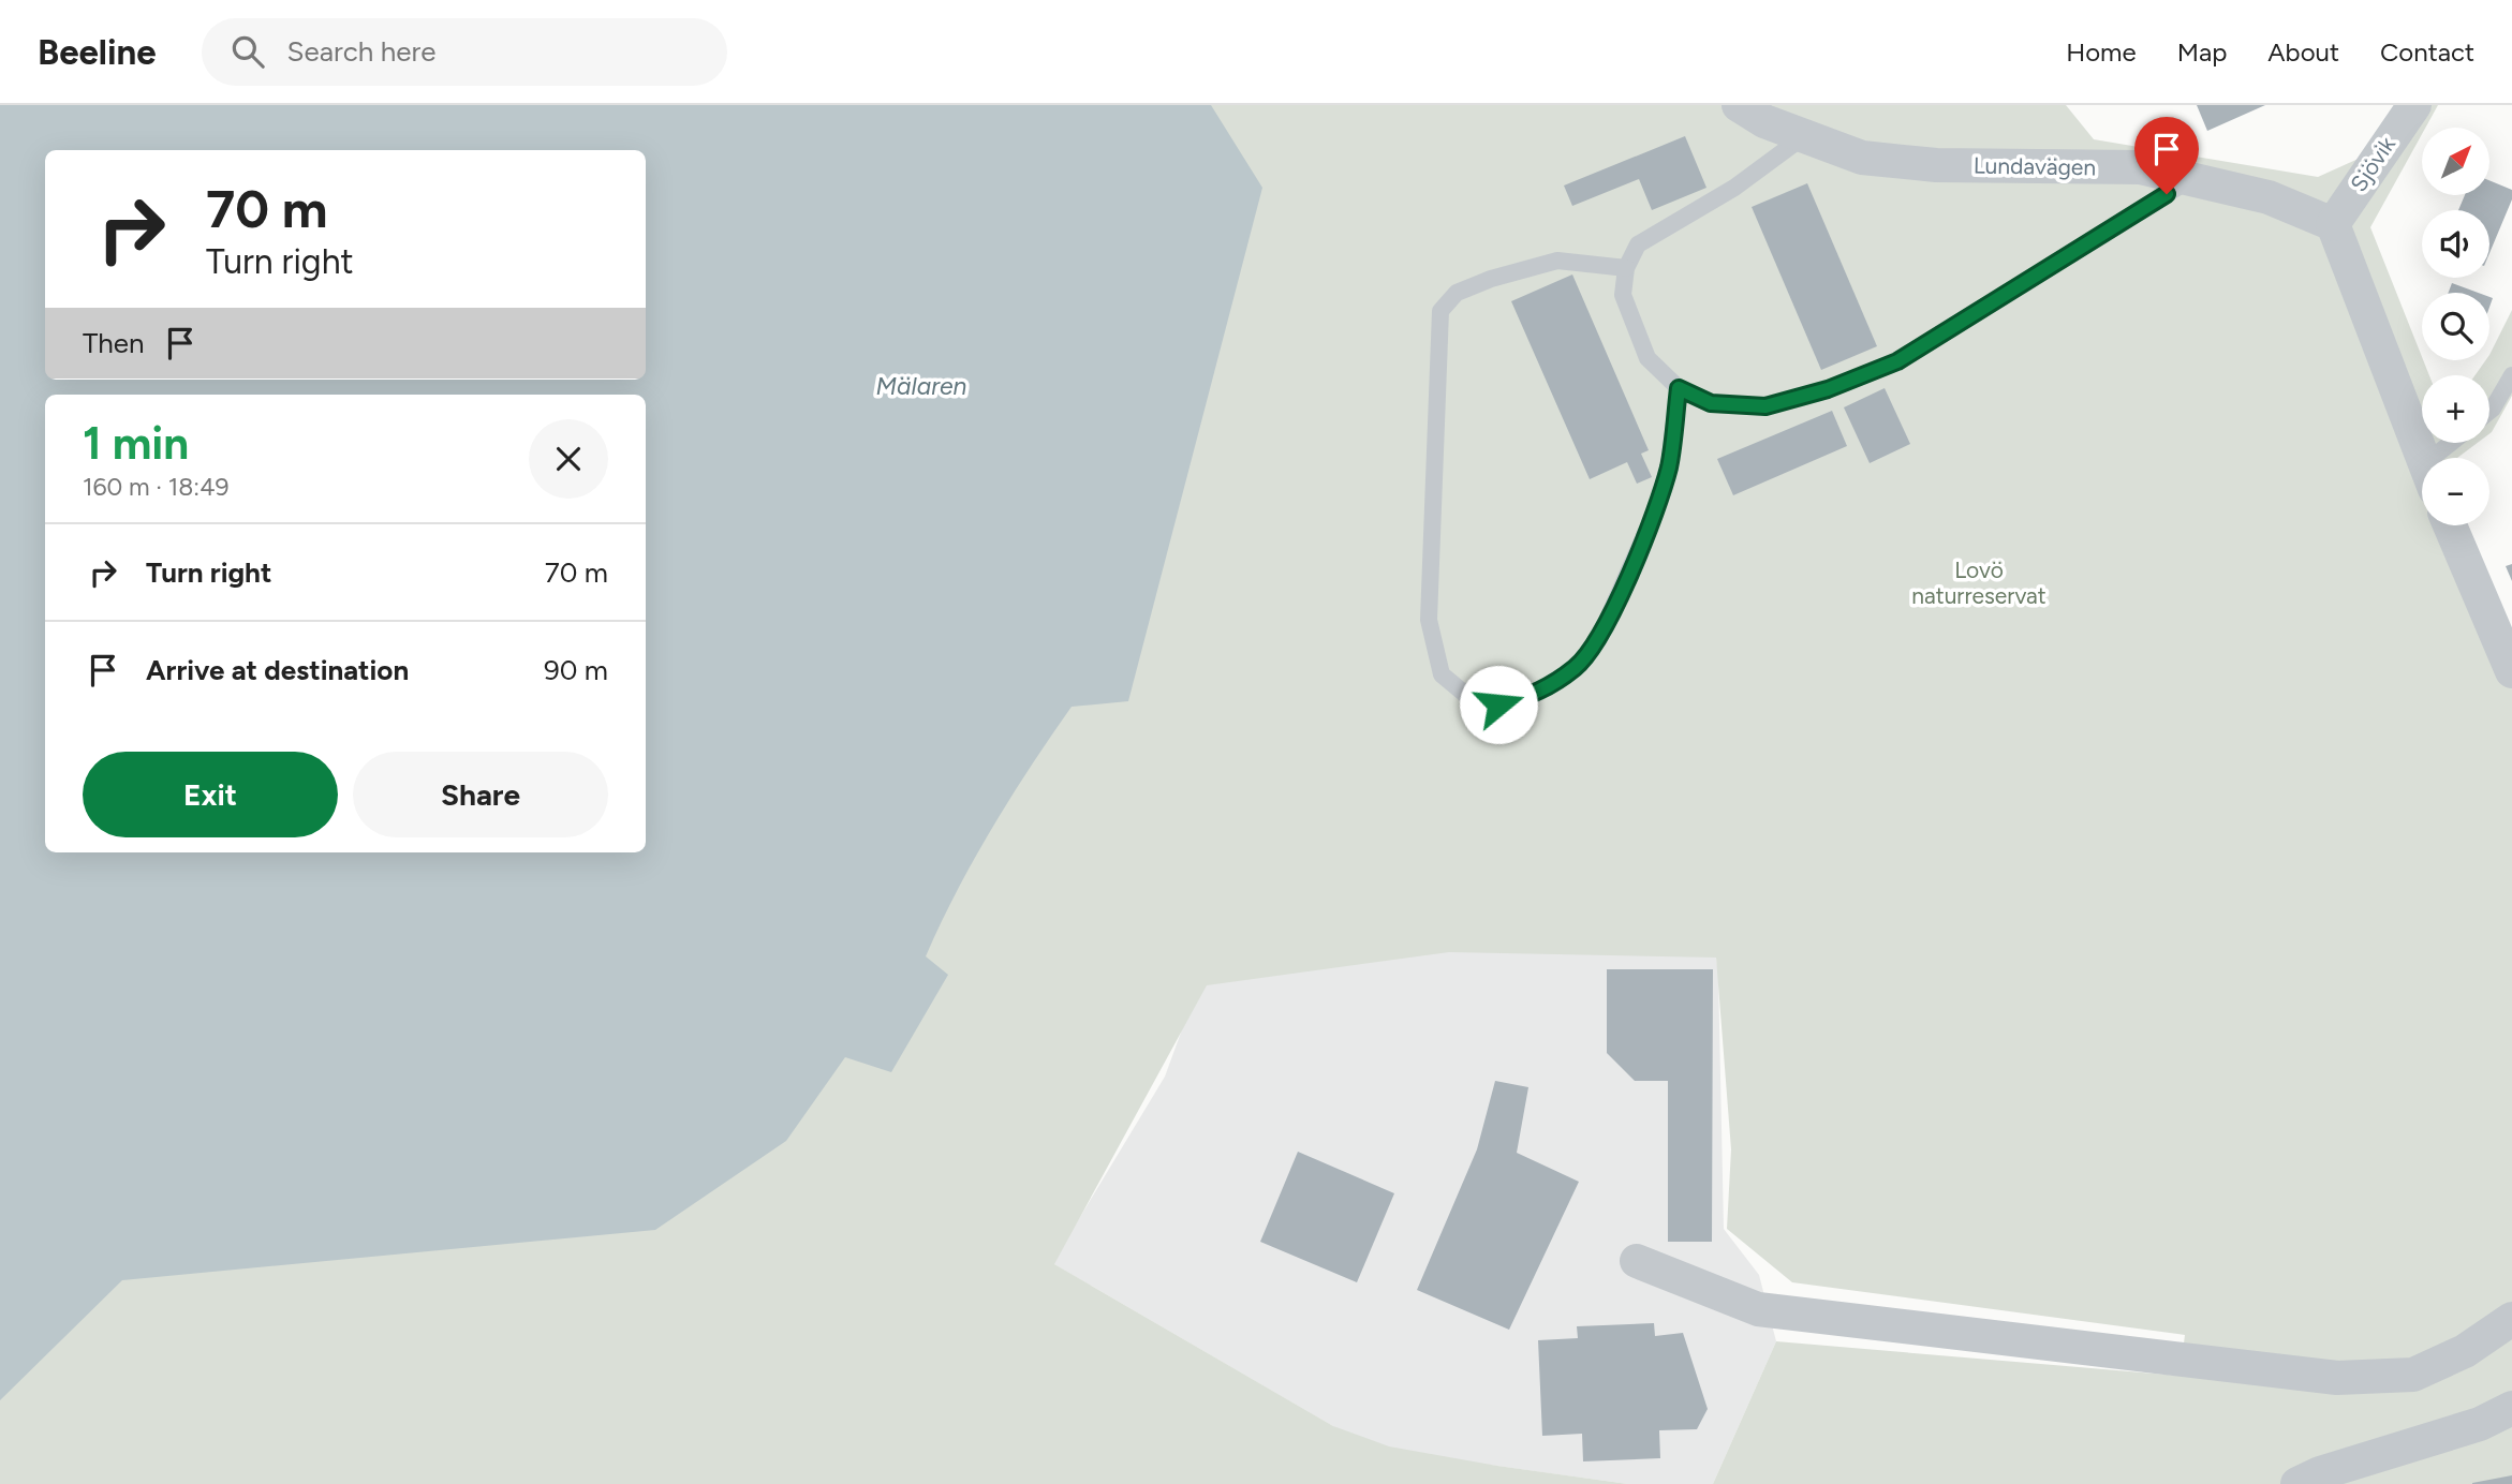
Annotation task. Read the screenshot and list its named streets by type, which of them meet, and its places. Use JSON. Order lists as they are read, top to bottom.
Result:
{
  "streets": {
    "street": ["Sjövik", "Lundavägen"]
  },
  "crossings": [
    ["Sjövik", "Lundavägen"]
  ],
  "water": ["Mälaren"],
  "parks": ["Lovö naturreservat"],
  "north": "top right",
  "page": {
    "header": "Beeline",
    "search": "Search here",
    "nav": [
      "Home",
      "Map",
      "About",
      "Contact"
    ],
    "map_buttons": ["+", "−"],
    "turn": ["70 m", "Turn right"],
    "then": "Then",
    "heading": ["1 min", "160 m · 18:49"],
    "list": [
      {
        "name": "Turn right",
        "value": "70 m"
      },
      {
        "name": "Arrive at destination",
        "value": "90 m"
      }
    ],
    "buttons": ["Exit", "Share"]
  }
}
